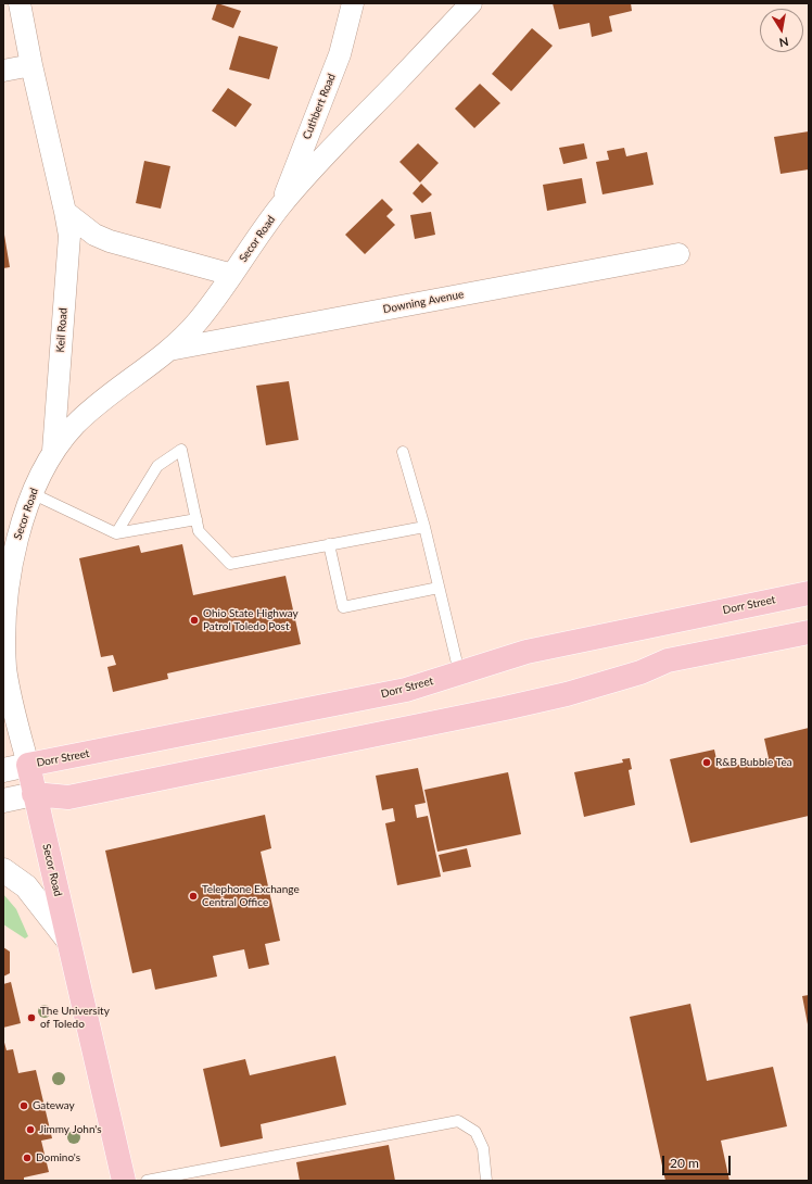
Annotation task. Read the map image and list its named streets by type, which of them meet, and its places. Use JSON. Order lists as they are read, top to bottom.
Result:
{
  "streets": {
    "main road": ["Secor Road", "Dorr Street"],
    "street": ["Cuthbert Road", "Downing Avenue", "Keil Road"]
  },
  "crossings": [
    ["Cuthbert Road", "Secor Road"],
    ["Secor Road", "Downing Avenue"],
    ["Secor Road", "Keil Road"],
    ["Secor Road", "Dorr Street"]
  ],
  "places": [
    "Ohio State Highway Patrol Toledo Post",
    "R&B Bubble Tea",
    "Telephone Exchange Central Office",
    "The University of Toledo",
    "Gateway",
    "Jimmy John's",
    "Domino's"
  ],
  "scale_bar": "20 m",
  "north": "bottom"
}
